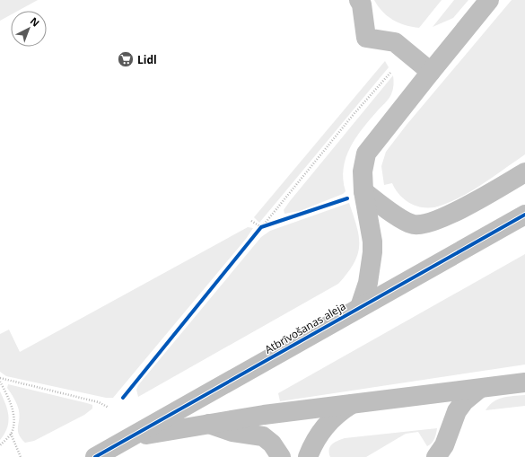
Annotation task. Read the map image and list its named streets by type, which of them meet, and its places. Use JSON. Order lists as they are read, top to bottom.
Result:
{
  "streets": {
    "main road": ["Atbrīvošanas aleja"]
  },
  "places": {
    "supermarket": ["Lidl"]
  },
  "north": "top right"
}
